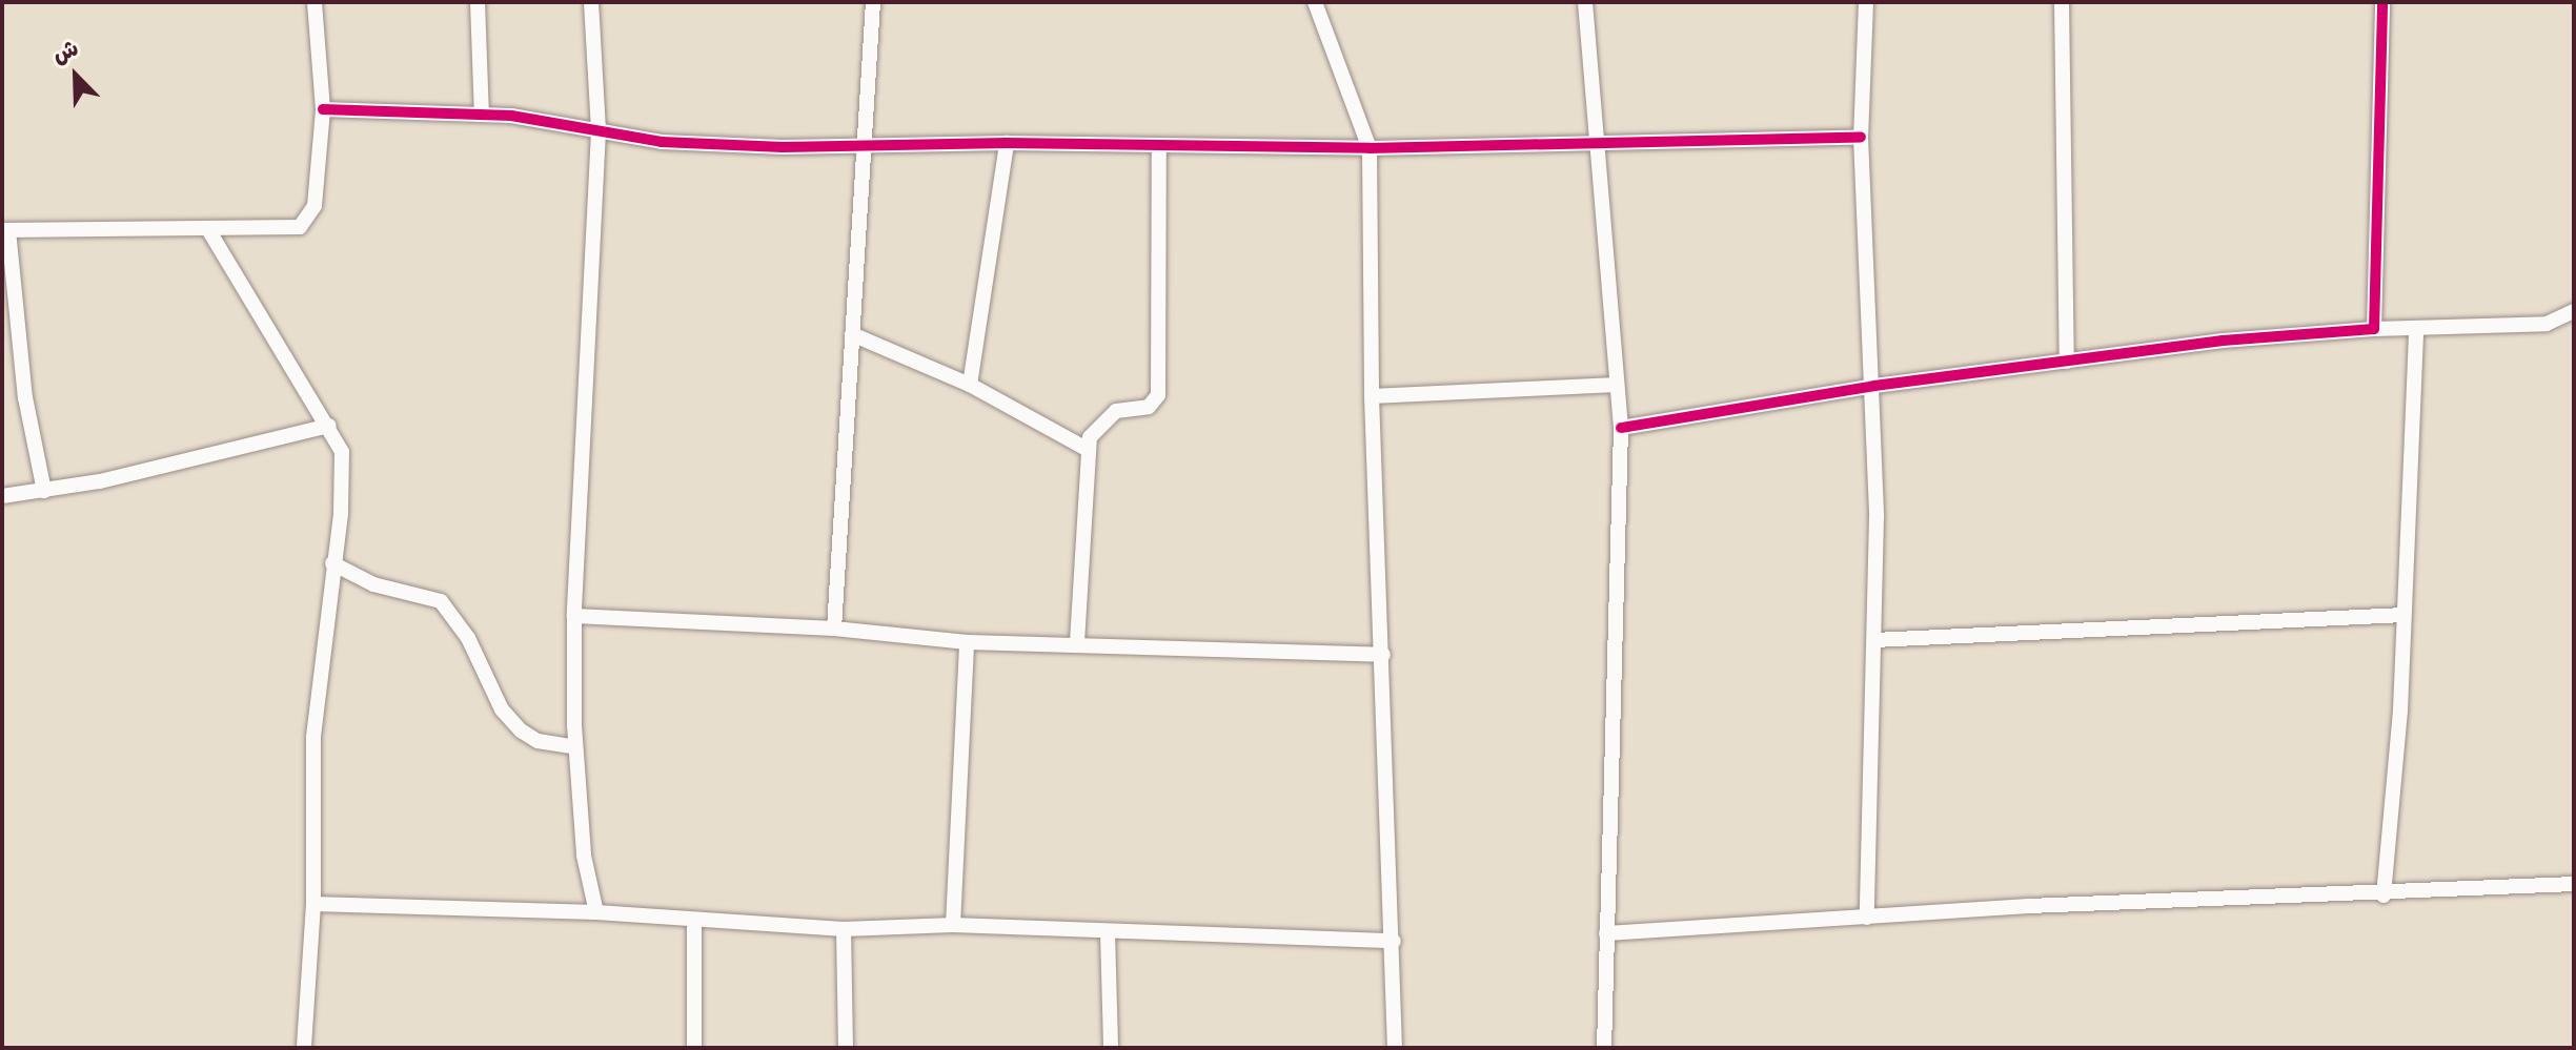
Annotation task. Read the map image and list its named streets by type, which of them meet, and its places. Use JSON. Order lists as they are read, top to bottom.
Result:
{
  "north": "top left"
}
